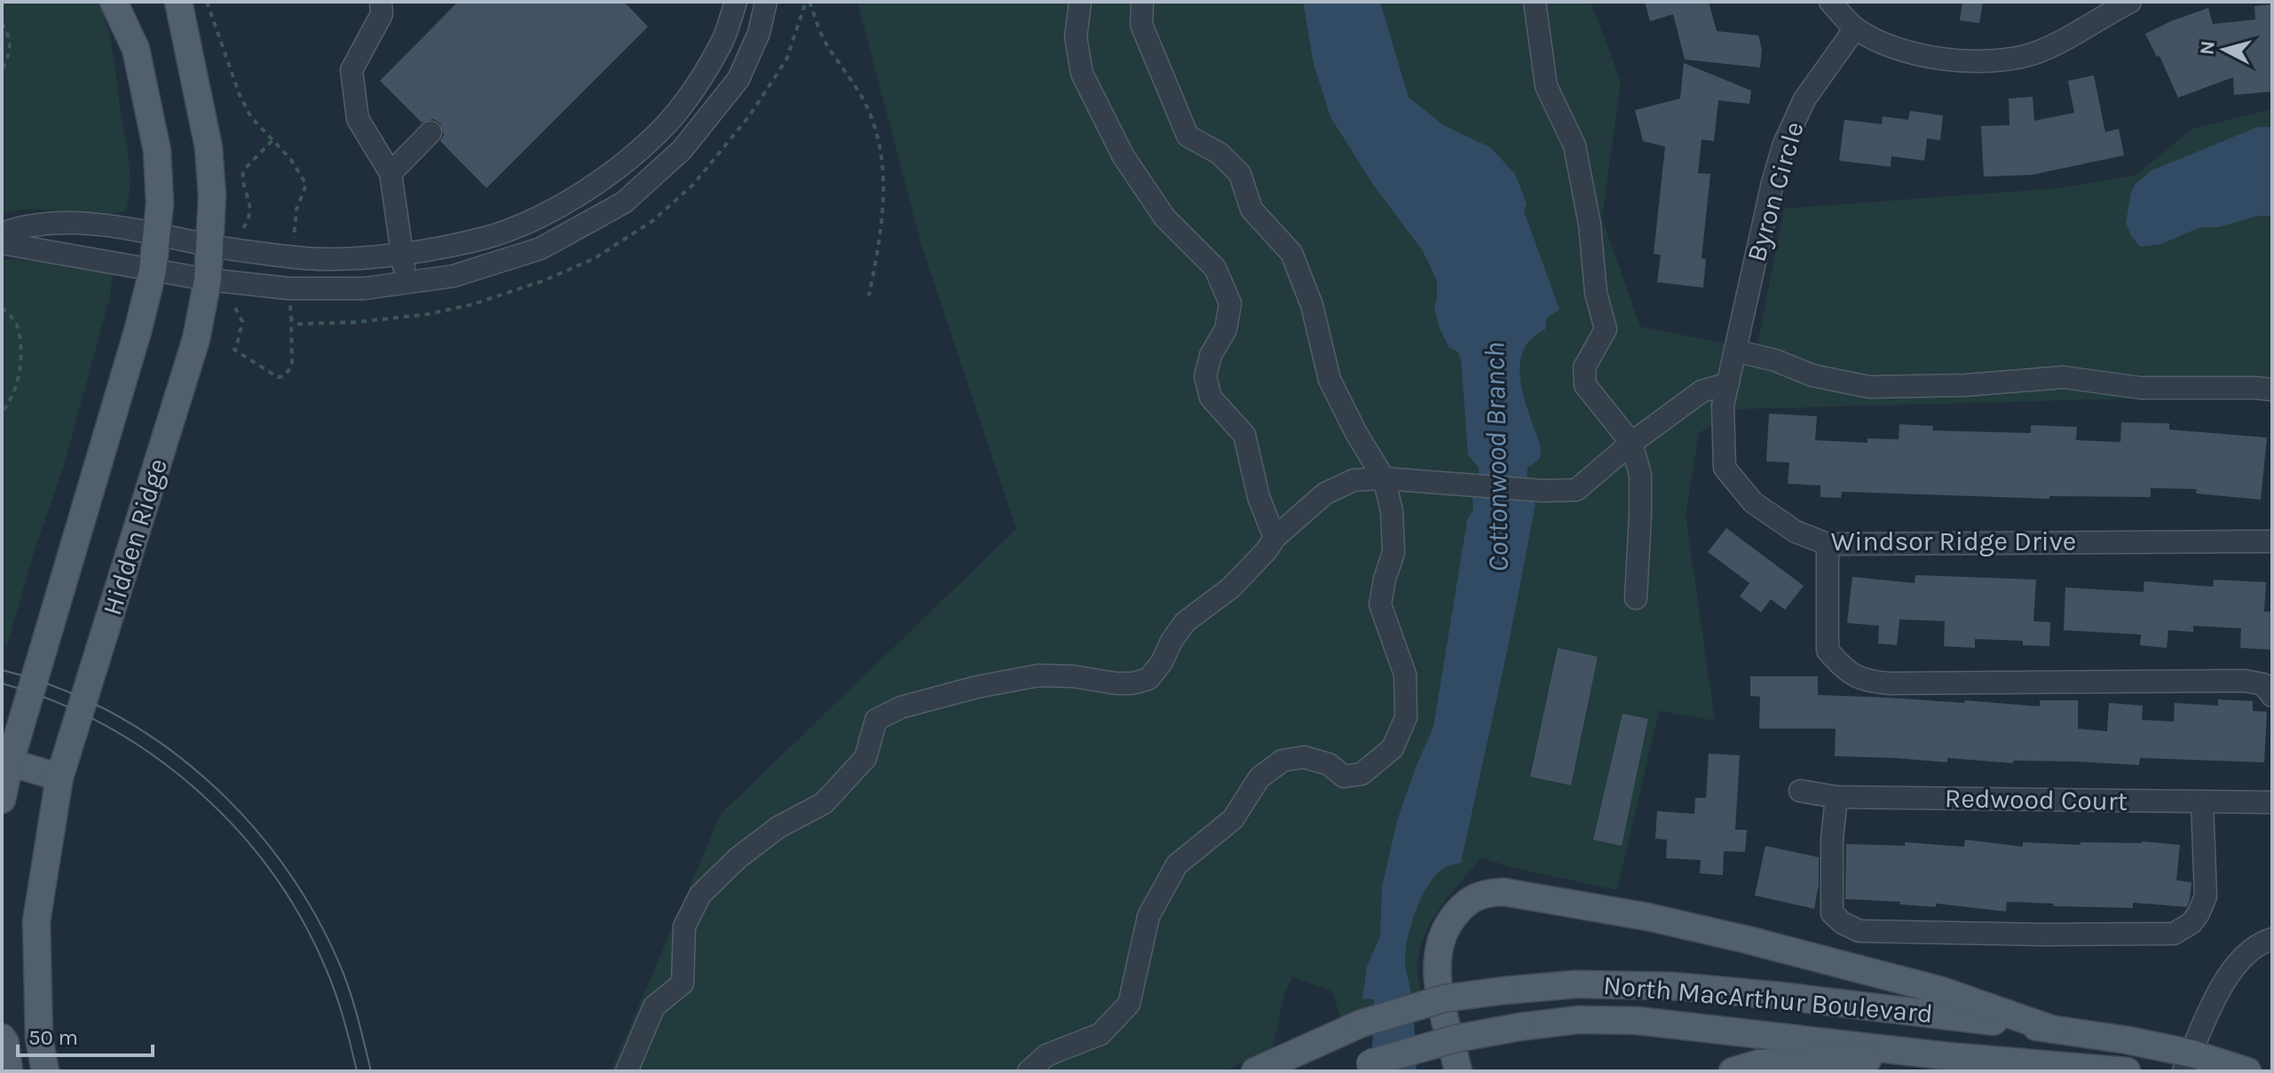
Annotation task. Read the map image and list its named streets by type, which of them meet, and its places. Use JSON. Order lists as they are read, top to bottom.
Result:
{
  "streets": {
    "main road": ["Hidden Ridge", "North MacArthur Boulevard"],
    "street": ["Byron Circle", "Windsor Ridge Drive", "Redwood Court"]
  },
  "crossings": [
    ["Byron Circle", "Windsor Ridge Drive"]
  ],
  "water": ["Cottonwood Branch"],
  "scale_bar": "50 m",
  "north": "left"
}
